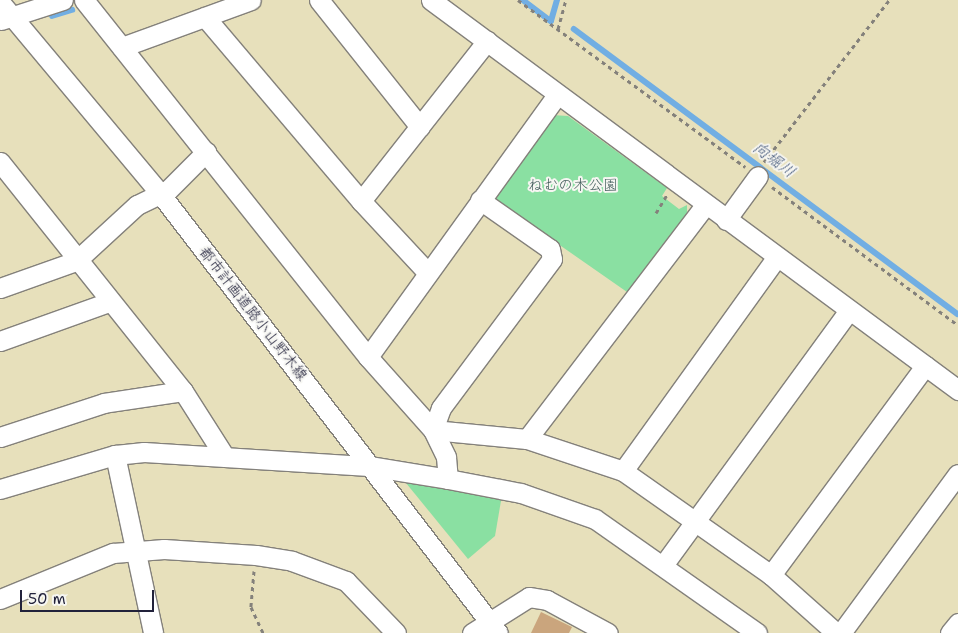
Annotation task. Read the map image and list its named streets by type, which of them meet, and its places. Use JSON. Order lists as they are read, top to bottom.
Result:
{
  "streets": {
    "street": ["都市計画道路小山野木線"]
  },
  "water": ["向堀川"],
  "parks": ["ねむの木公園"],
  "scale_bar": "50 m"
}
